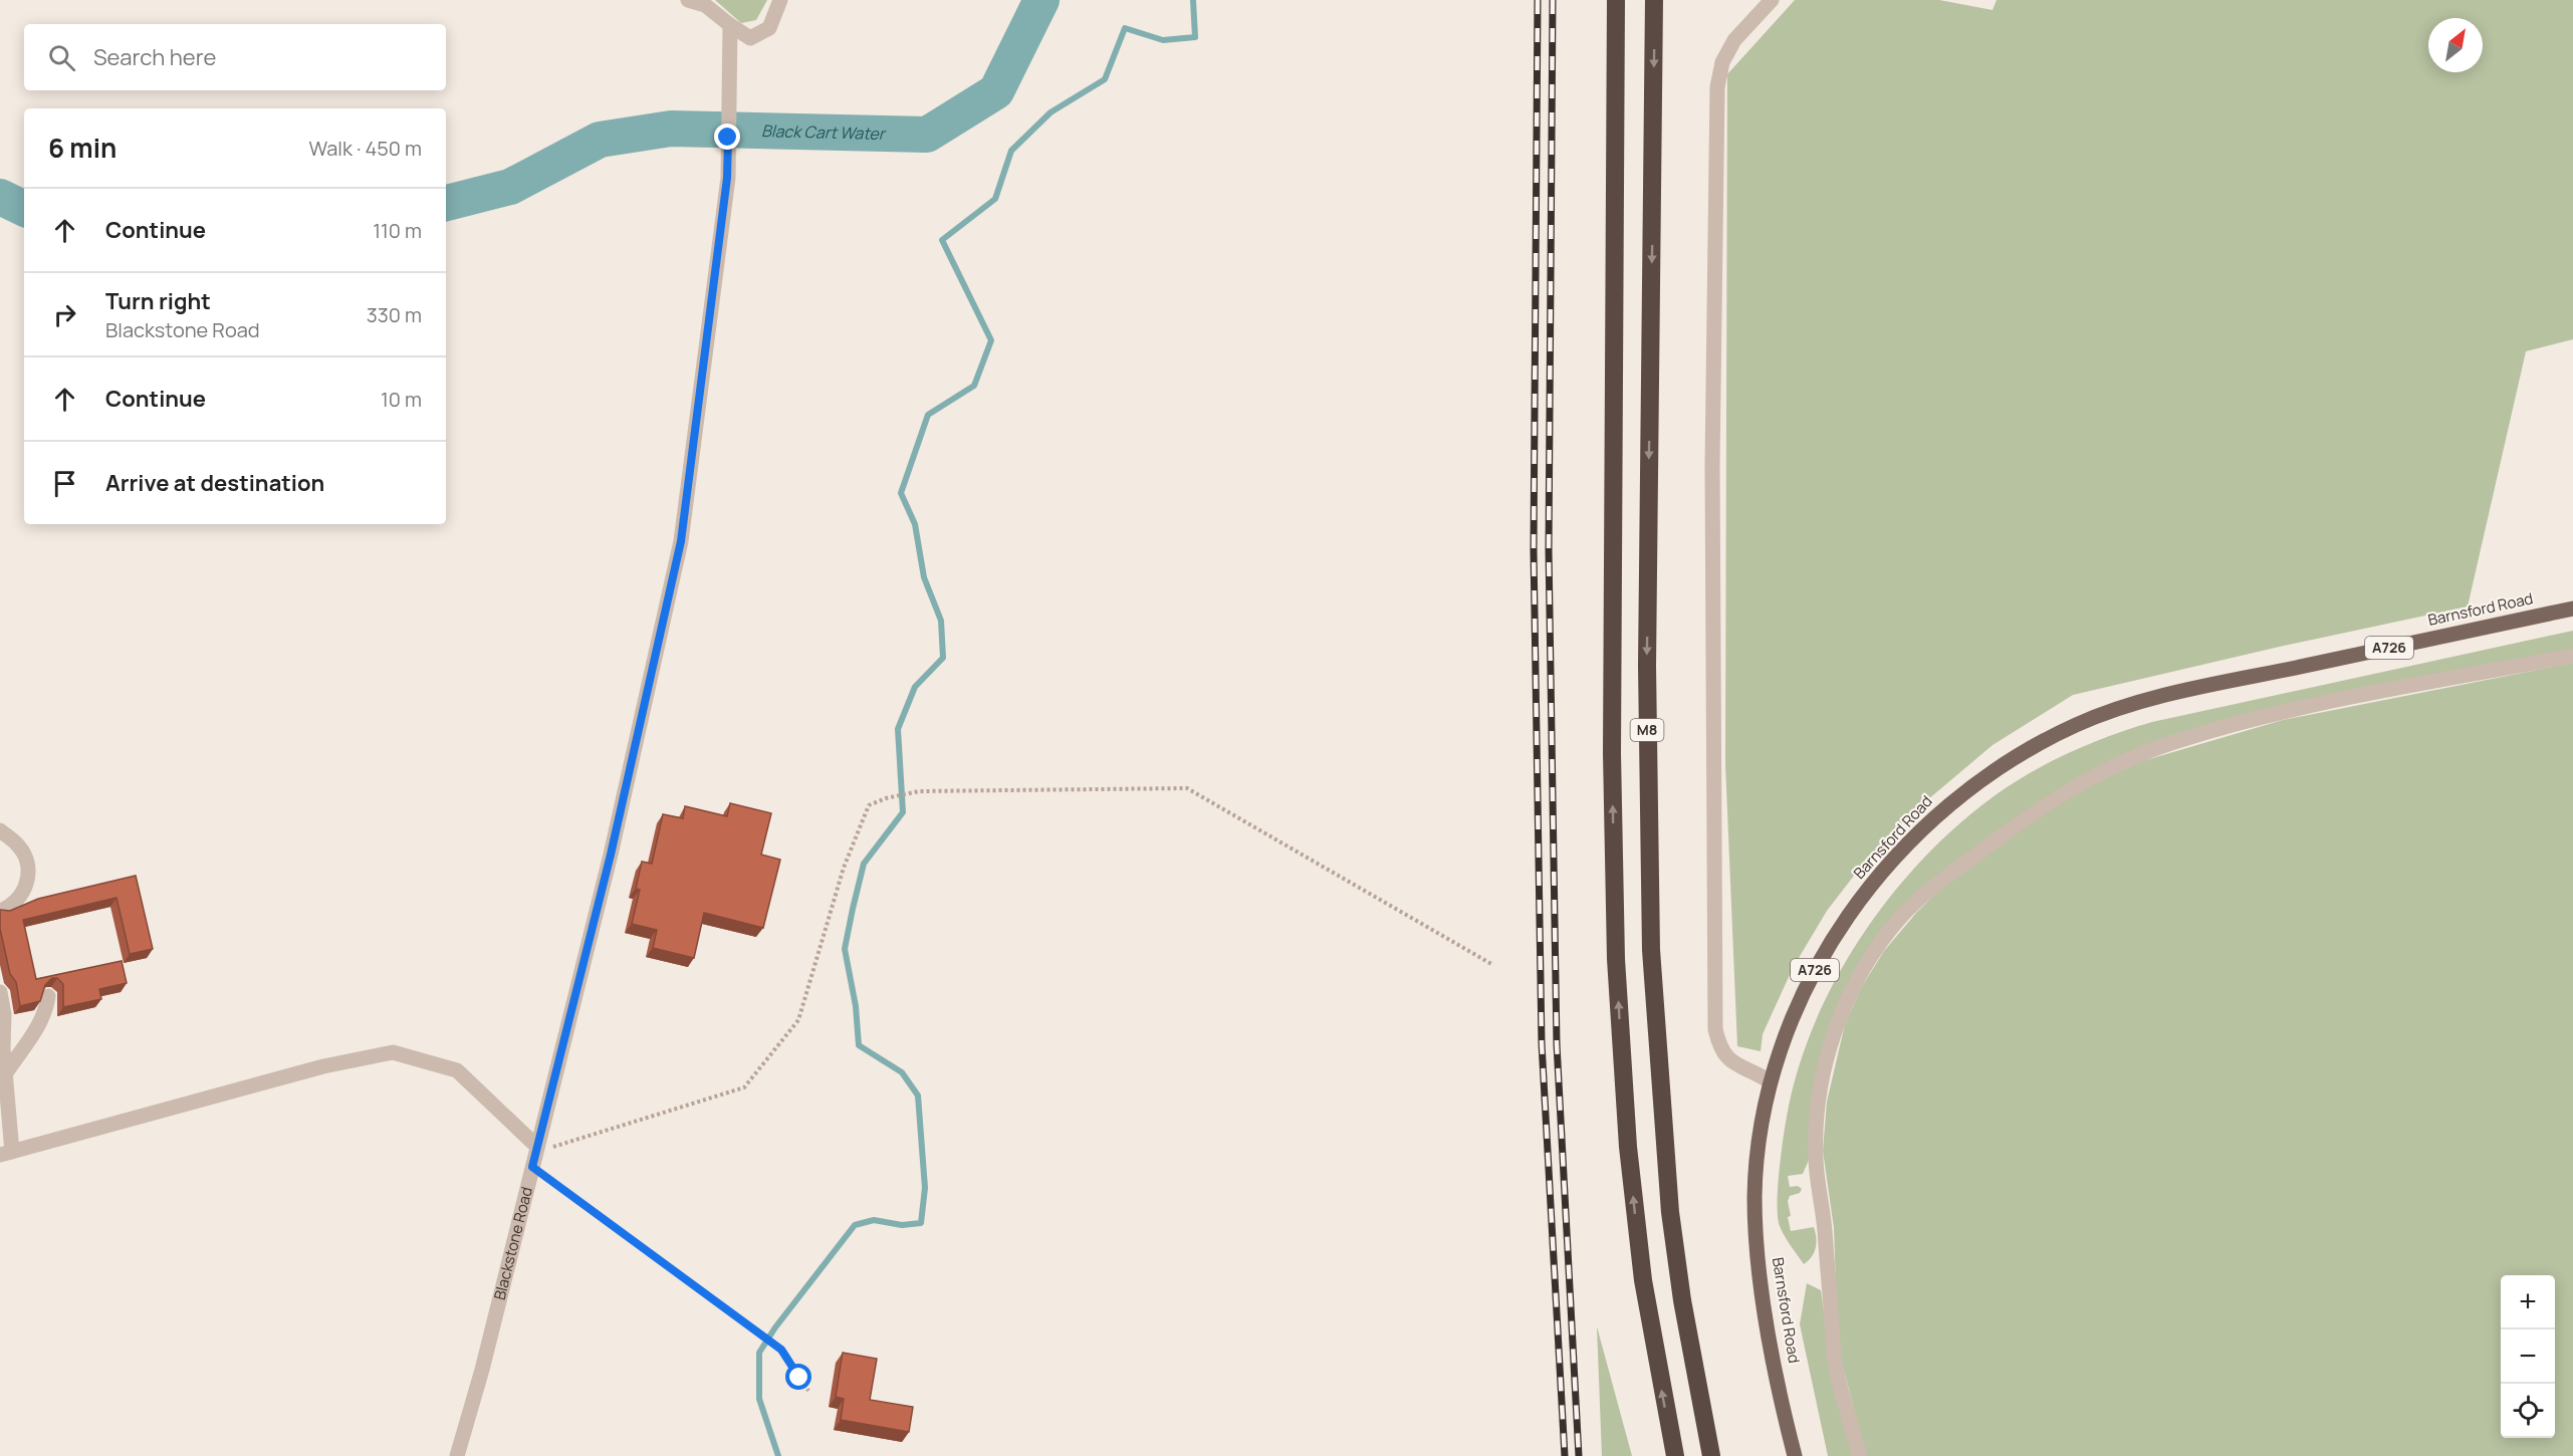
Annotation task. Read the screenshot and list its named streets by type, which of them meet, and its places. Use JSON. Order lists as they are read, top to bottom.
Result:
{
  "streets": {
    "highway": ["M8"],
    "main road": ["Barnsford Road", "A726"],
    "street": ["Blackstone Road"]
  },
  "water": ["Black Cart Water"],
  "north": "top right",
  "page": {
    "search": "Search here",
    "heading": ["6 min", "Walk · 450 m"],
    "list": [
      ["Continue", "110 m"],
      ["Turn right", "Blackstone Road", "330 m"],
      ["Continue", "10 m"],
      "Arrive at destination"
    ],
    "map_buttons": ["+", "−"]
  }
}
